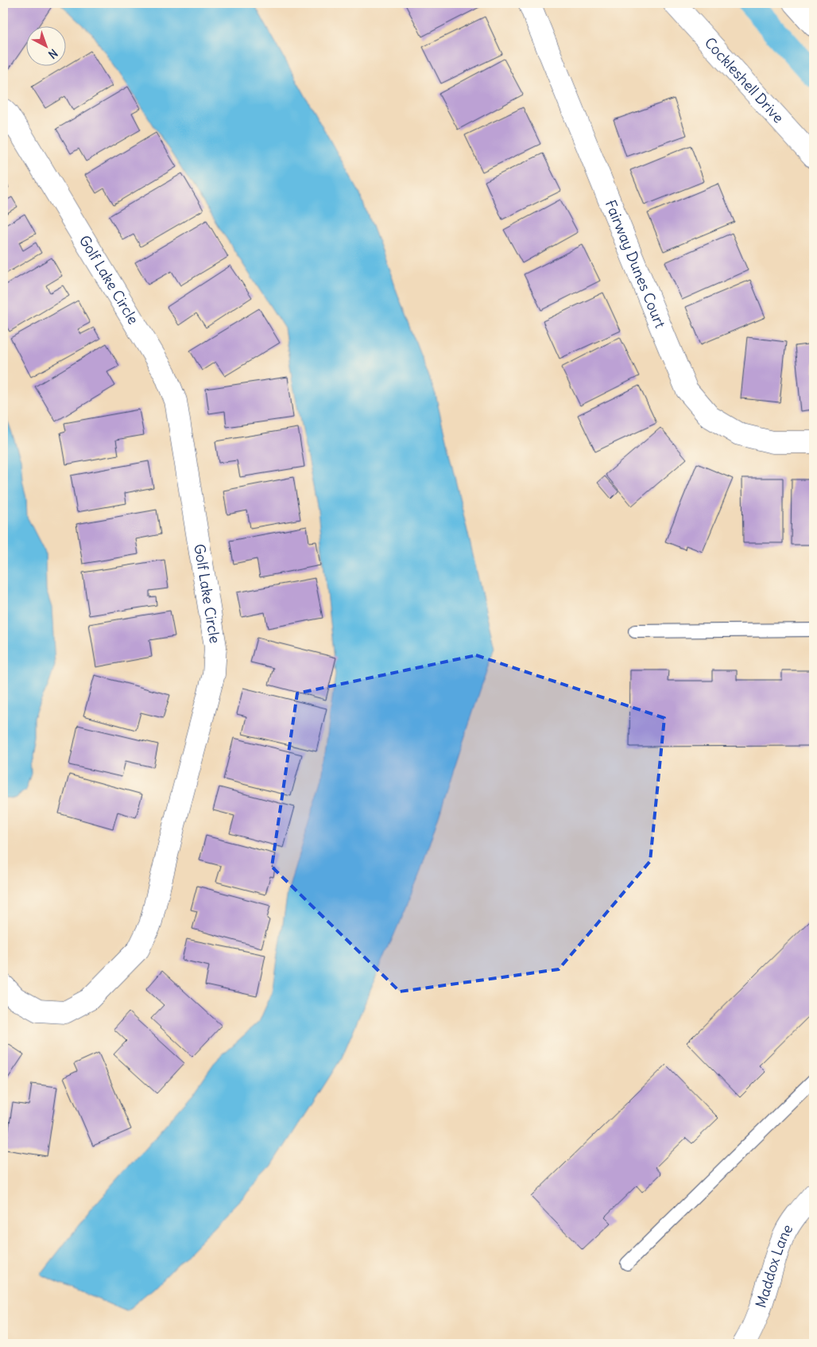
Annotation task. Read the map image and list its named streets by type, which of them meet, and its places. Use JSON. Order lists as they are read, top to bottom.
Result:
{
  "streets": {
    "street": [
      "Cockleshell Drive",
      "Fairway Dunes Court",
      "Golf Lake Circle",
      "Maddox Lane"
    ]
  },
  "north": "bottom right"
}
